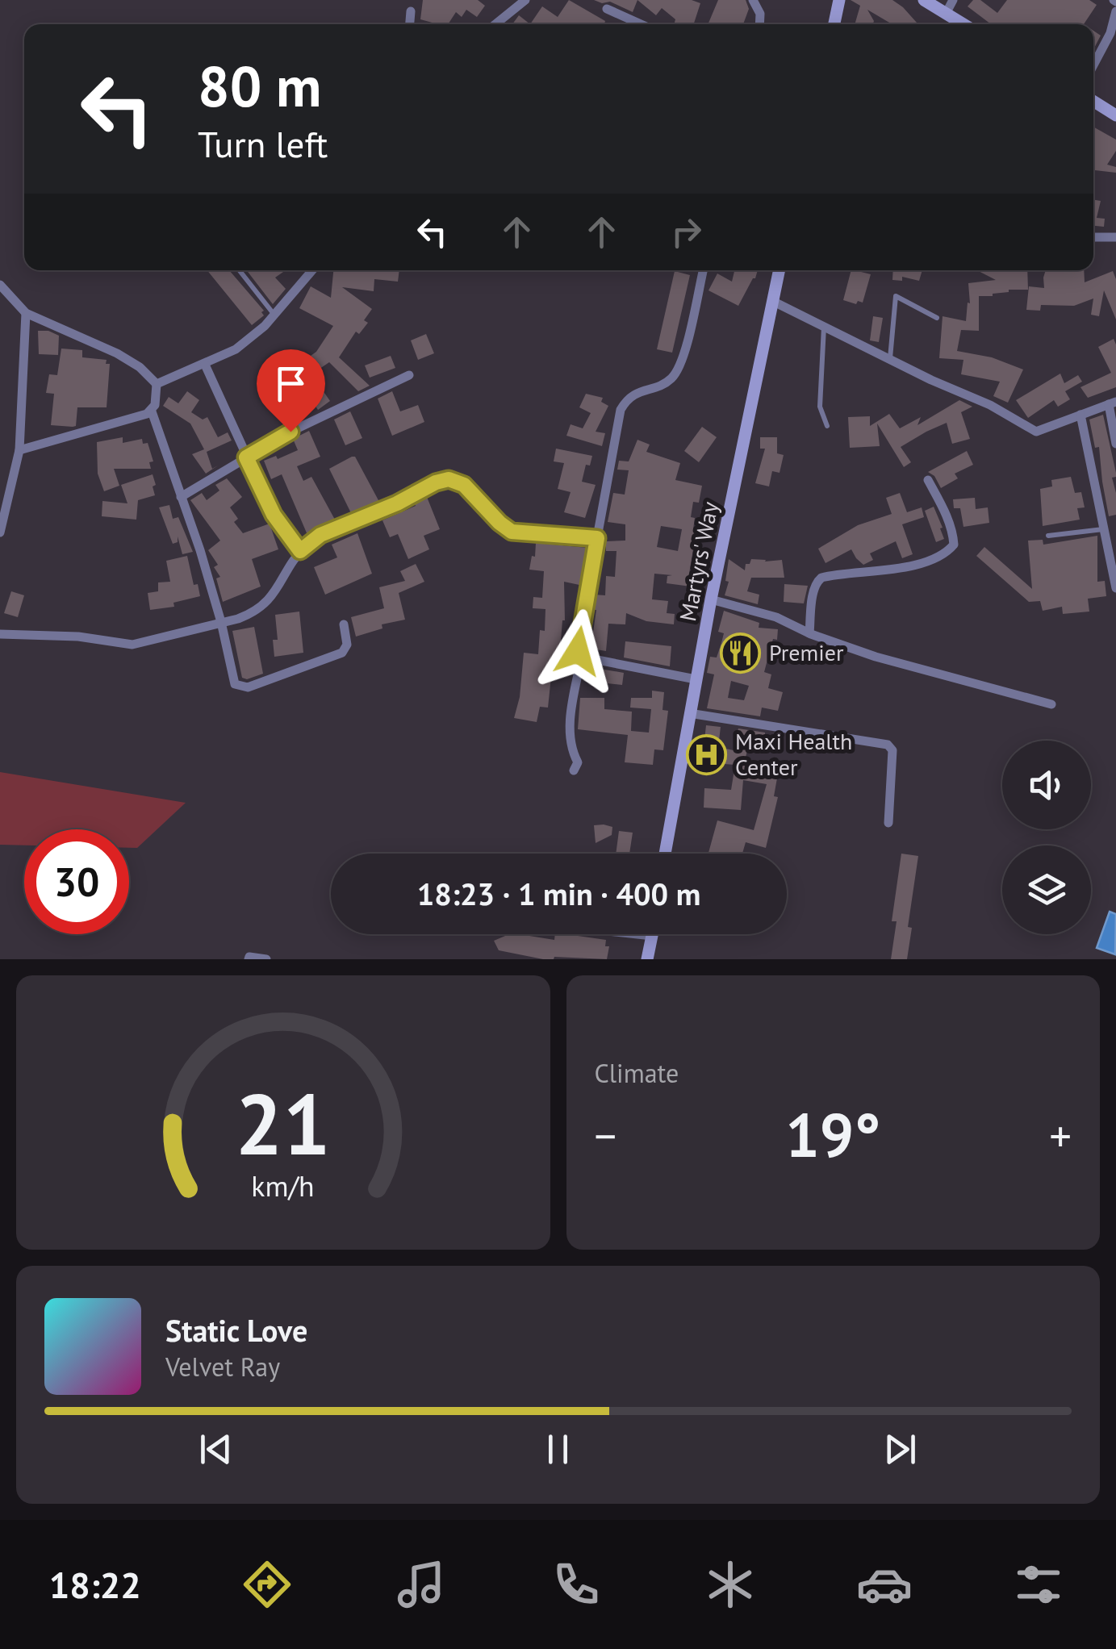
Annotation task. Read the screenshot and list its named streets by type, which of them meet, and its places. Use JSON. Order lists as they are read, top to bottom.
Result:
{
  "streets": {
    "main road": ["Martyrs' Way"]
  },
  "places": {
    "restaurant": ["Premier"],
    "hospital": ["Maxi Health Center"]
  },
  "page": {
    "turn": ["80 m", "Turn left"],
    "limit": "30",
    "trip": "18:23 · 1 min · 400 m",
    "tile": "Climate",
    "heat": ["−", "19°", "+"],
    "song": ["Static Love", "Velvet Ray"],
    "tabs": "18:22",
    "gauge": ["21", "km/h"]
  }
}
